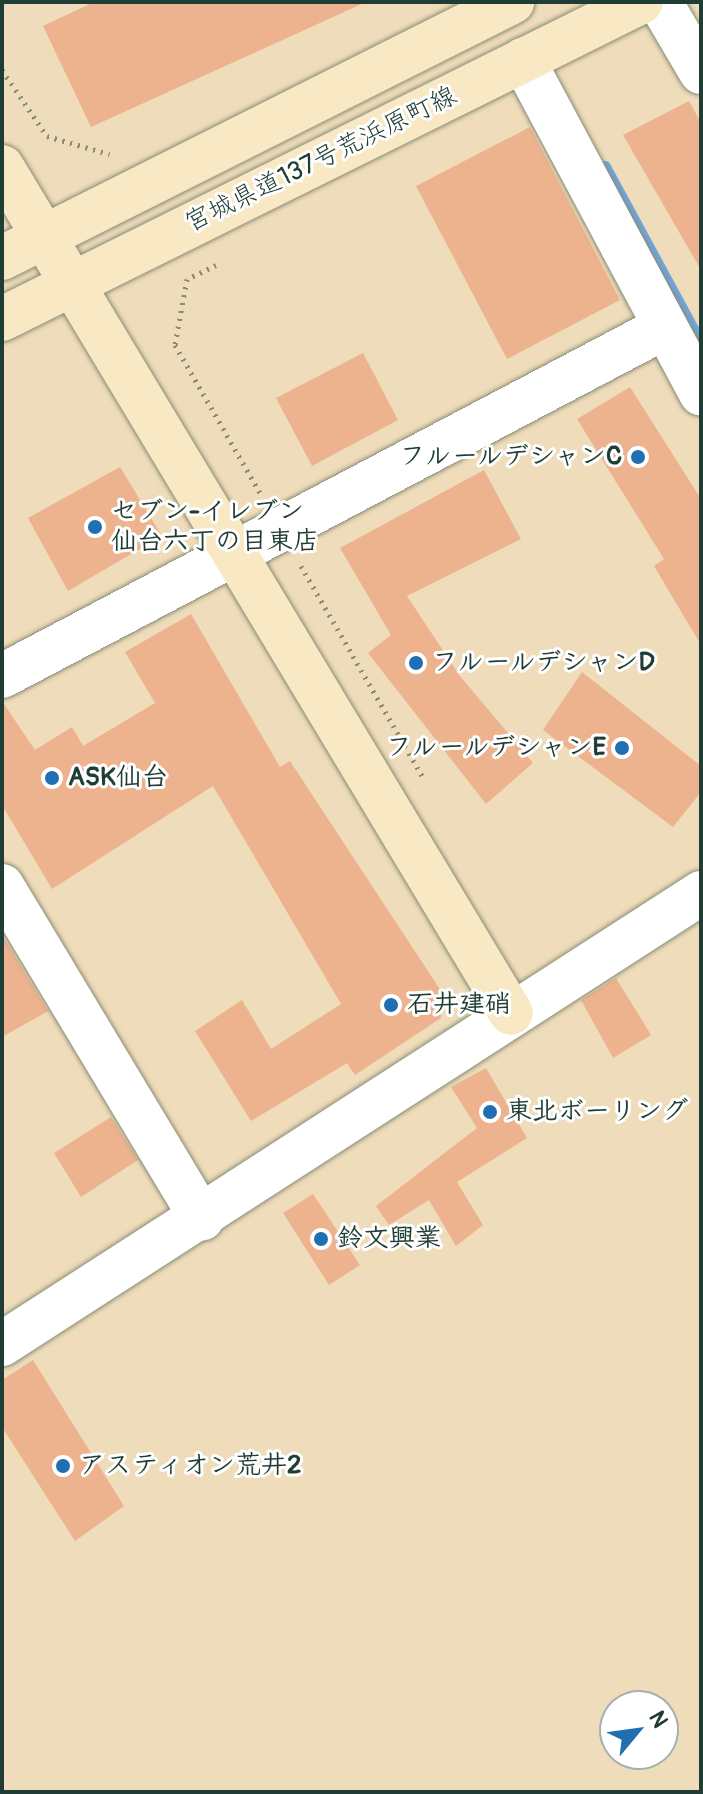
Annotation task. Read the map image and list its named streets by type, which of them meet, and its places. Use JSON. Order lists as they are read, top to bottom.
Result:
{
  "streets": {
    "main road": ["宮城県道137号荒浜原町線"]
  },
  "places": [
    "フルールデシャンC",
    "セブン-イレブン 仙台六丁の目東店",
    "フルールデシャンD",
    "フルールデシャンE",
    "ASK仙台",
    "石井建硝",
    "東北ボーリング",
    "鈴文興業",
    "アスティオン荒井2"
  ],
  "north": "top right"
}
